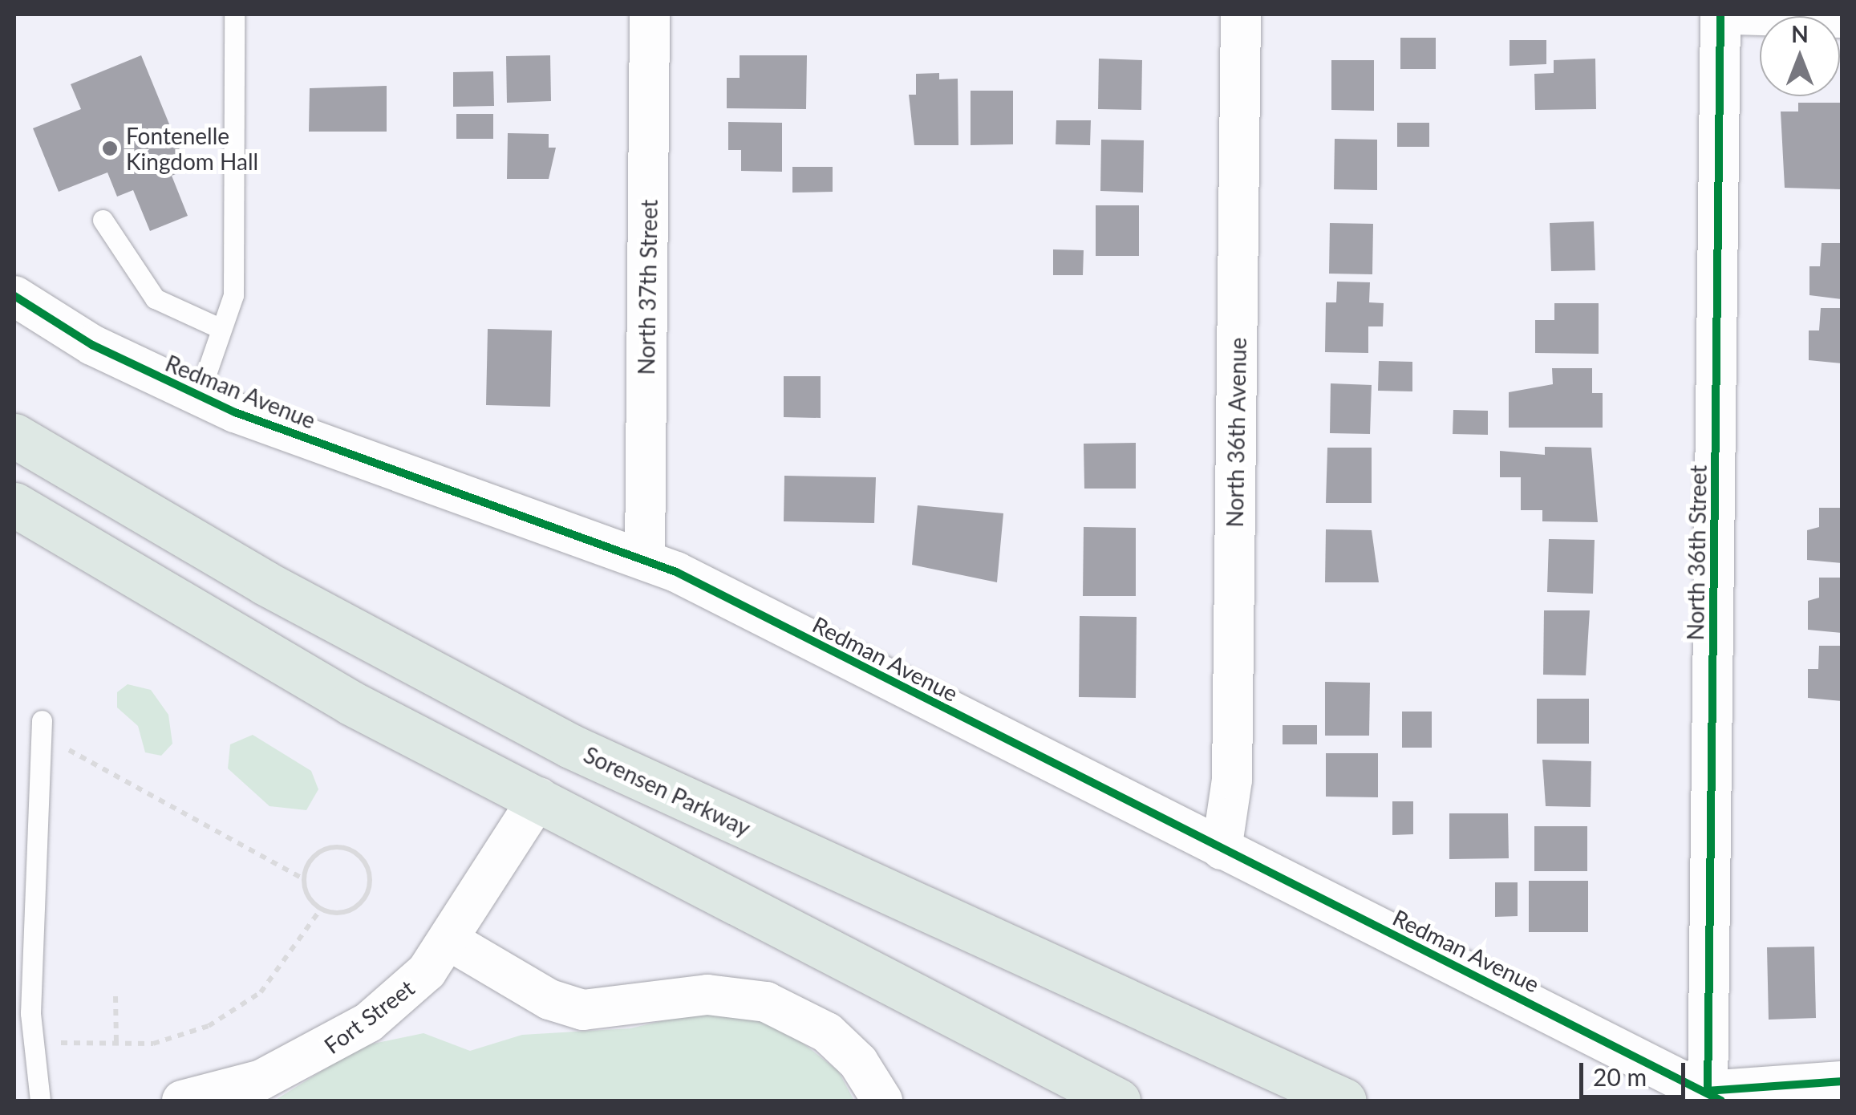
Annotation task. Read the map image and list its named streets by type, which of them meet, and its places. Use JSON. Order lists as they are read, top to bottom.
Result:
{
  "streets": {
    "main road": ["Sorensen Parkway"],
    "street": [
      "North 37th Street",
      "Redman Avenue",
      "North 36th Avenue",
      "North 36th Street",
      "Fort Street"
    ]
  },
  "crossings": [
    ["North 37th Street", "Redman Avenue"],
    ["Redman Avenue", "North 36th Avenue"],
    ["Redman Avenue", "North 36th Street"]
  ],
  "places": ["Fontenelle Kingdom Hall"],
  "scale_bar": "20 m",
  "north": "top"
}
